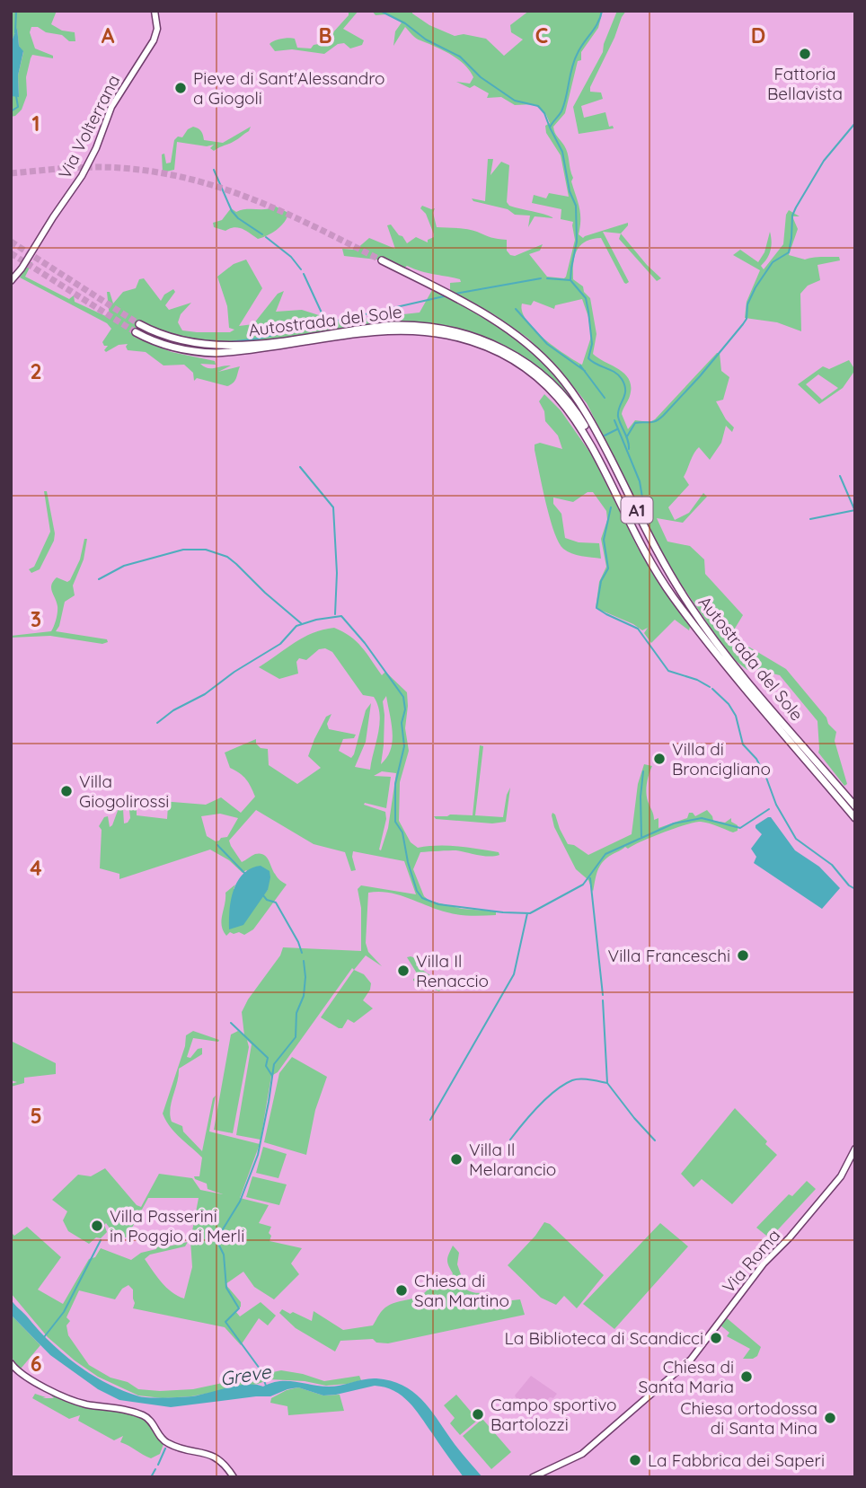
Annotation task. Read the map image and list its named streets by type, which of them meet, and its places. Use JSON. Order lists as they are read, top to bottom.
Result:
{
  "streets": {
    "highway": ["Autostrada del Sole", "A1"],
    "main road": ["Via Volterrana", "Via Roma"]
  },
  "water": ["Greve"],
  "places": [
    "Fattoria Bellavista",
    "Pieve di Sant'Alessandro a Giogoli",
    "Villa di Broncigliano",
    "Villa Giogolirossi",
    "Villa Franceschi",
    "Villa Il Renaccio",
    "Villa Il Melarancio",
    "Villa Passerini in Poggio ai Merli",
    "Chiesa di San Martino",
    "La Biblioteca di Scandicci",
    "Chiesa di Santa Maria",
    "Campo sportivo Bartolozzi",
    "Chiesa ortodossa di Santa Mina",
    "La Fabbrica dei Saperi"
  ],
  "grid": {
    "columns": [
      "A",
      "B",
      "C",
      "D"
    ],
    "rows": [
      "1",
      "2",
      "3",
      "4",
      "5",
      "6"
    ]
  }
}
